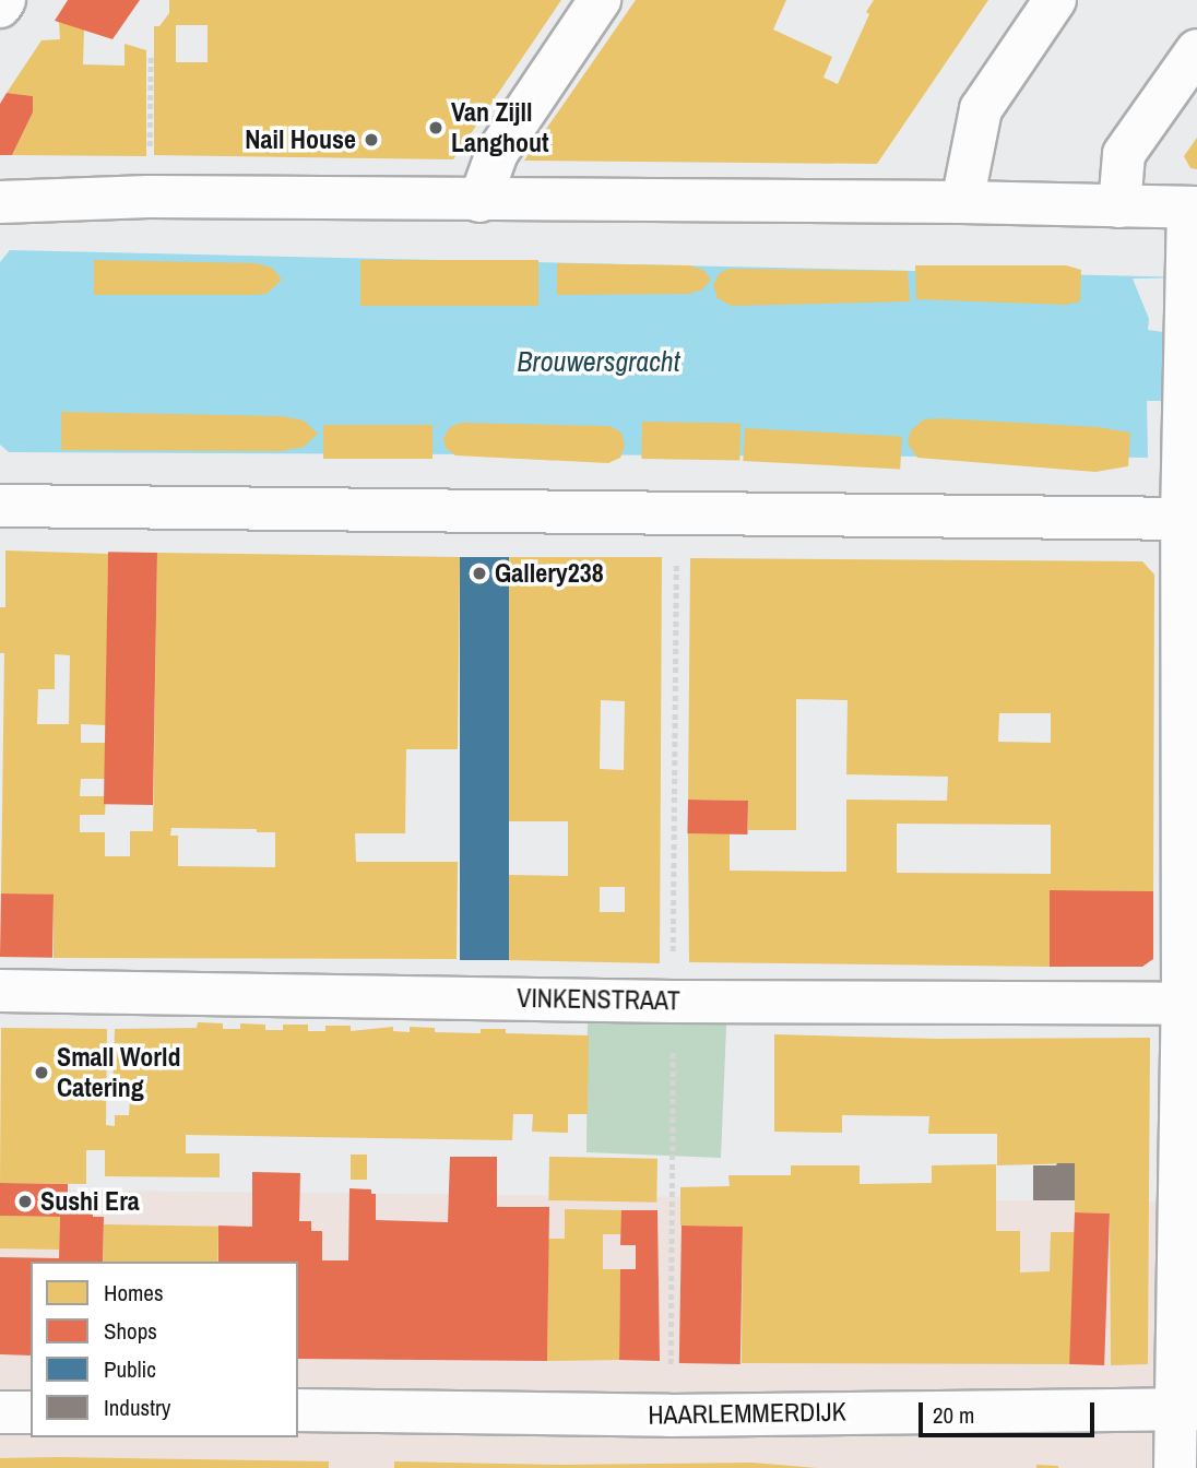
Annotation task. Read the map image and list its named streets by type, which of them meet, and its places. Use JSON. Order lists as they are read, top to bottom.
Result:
{
  "streets": {
    "street": ["VINKENSTRAAT", "HAARLEMMERDIJK"]
  },
  "water": ["Brouwersgracht"],
  "places": [
    "Van Zijll Langhout",
    "Nail House",
    "Gallery238",
    "Small World Catering",
    "Sushi Era"
  ],
  "legend": [
    "Homes",
    "Shops",
    "Public",
    "Industry"
  ],
  "scale_bar": "20 m"
}
